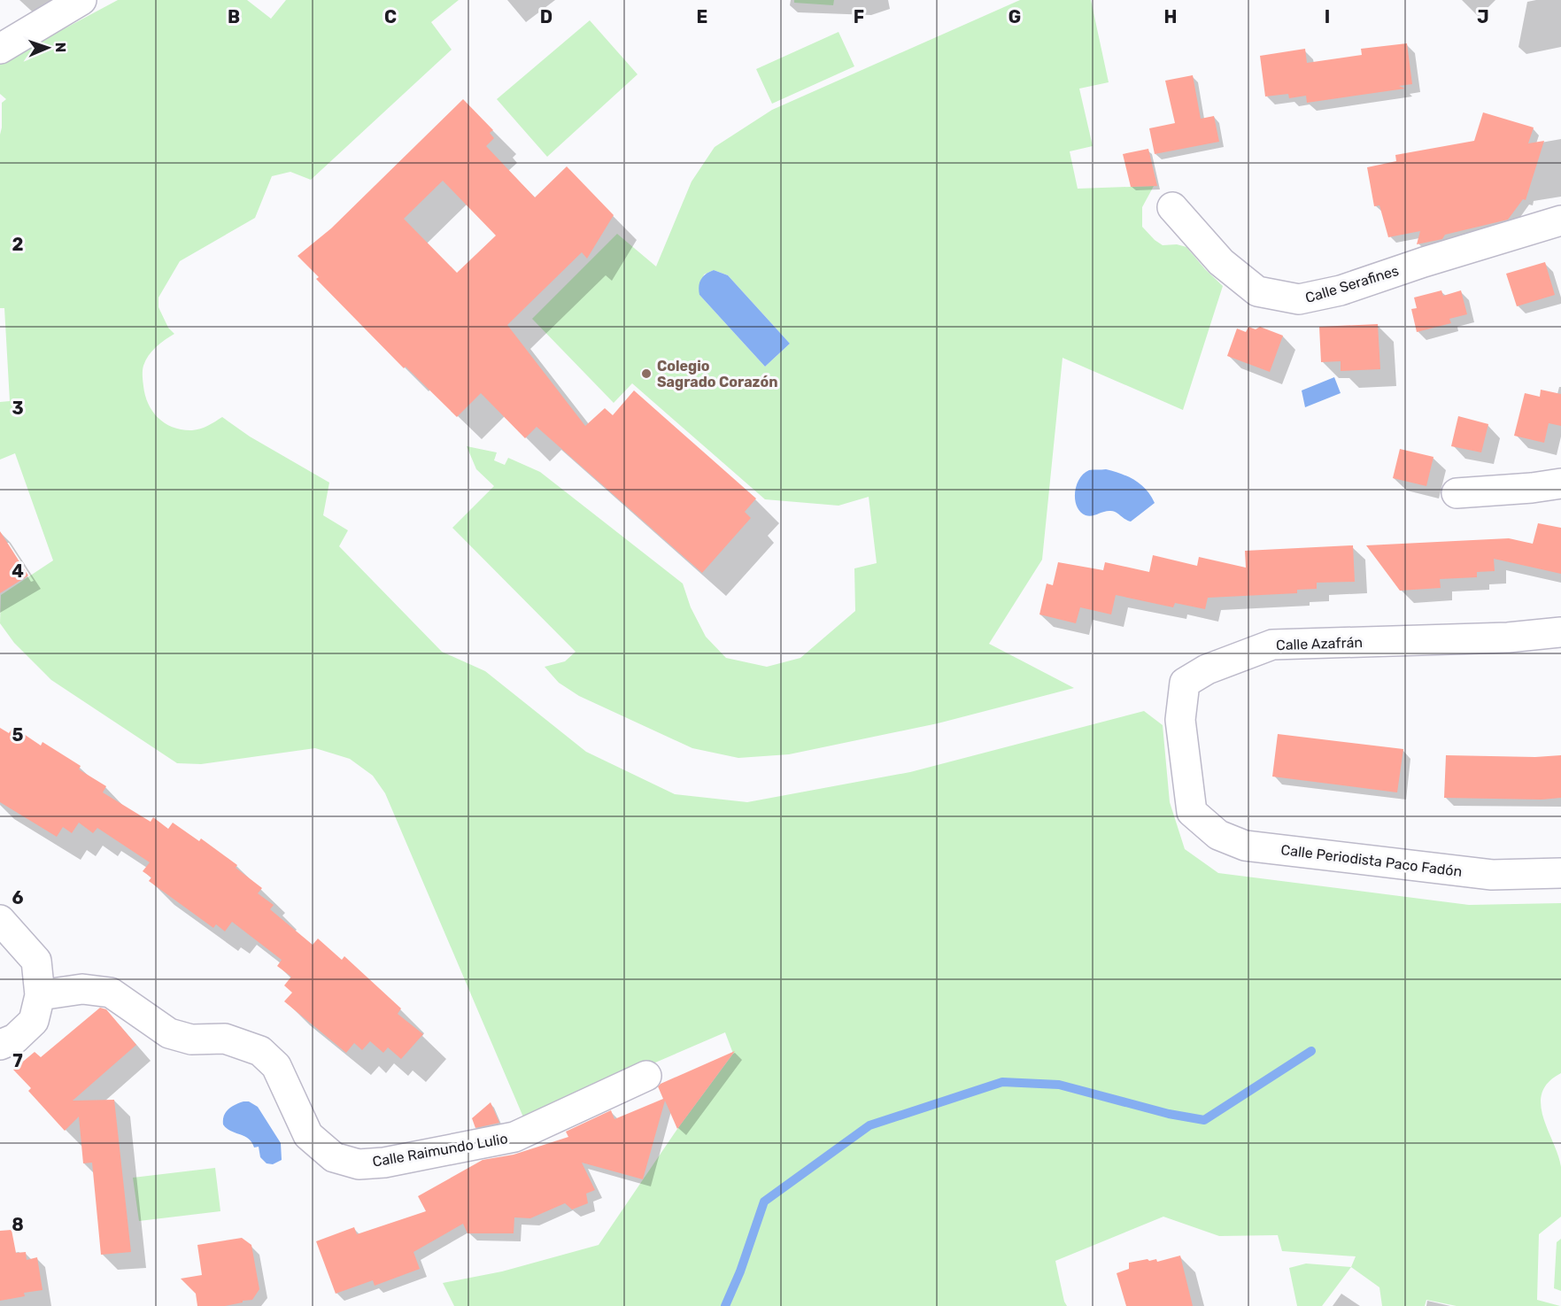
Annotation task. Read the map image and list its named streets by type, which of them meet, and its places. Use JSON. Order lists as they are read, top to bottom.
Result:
{
  "streets": {
    "street": [
      "Calle Serafines",
      "Calle Azafrán",
      "Calle Periodista Paco Fadón",
      "Calle Raimundo Lulio"
    ]
  },
  "crossings": [
    ["Calle Azafrán", "Calle Periodista Paco Fadón"]
  ],
  "places": ["Colegio Sagrado Corazón"],
  "north": "right",
  "grid": {
    "columns": [
      "B",
      "C",
      "D",
      "E",
      "F",
      "G",
      "H",
      "I",
      "J"
    ],
    "rows": [
      "2",
      "3",
      "4",
      "5",
      "6",
      "7",
      "8"
    ]
  }
}
